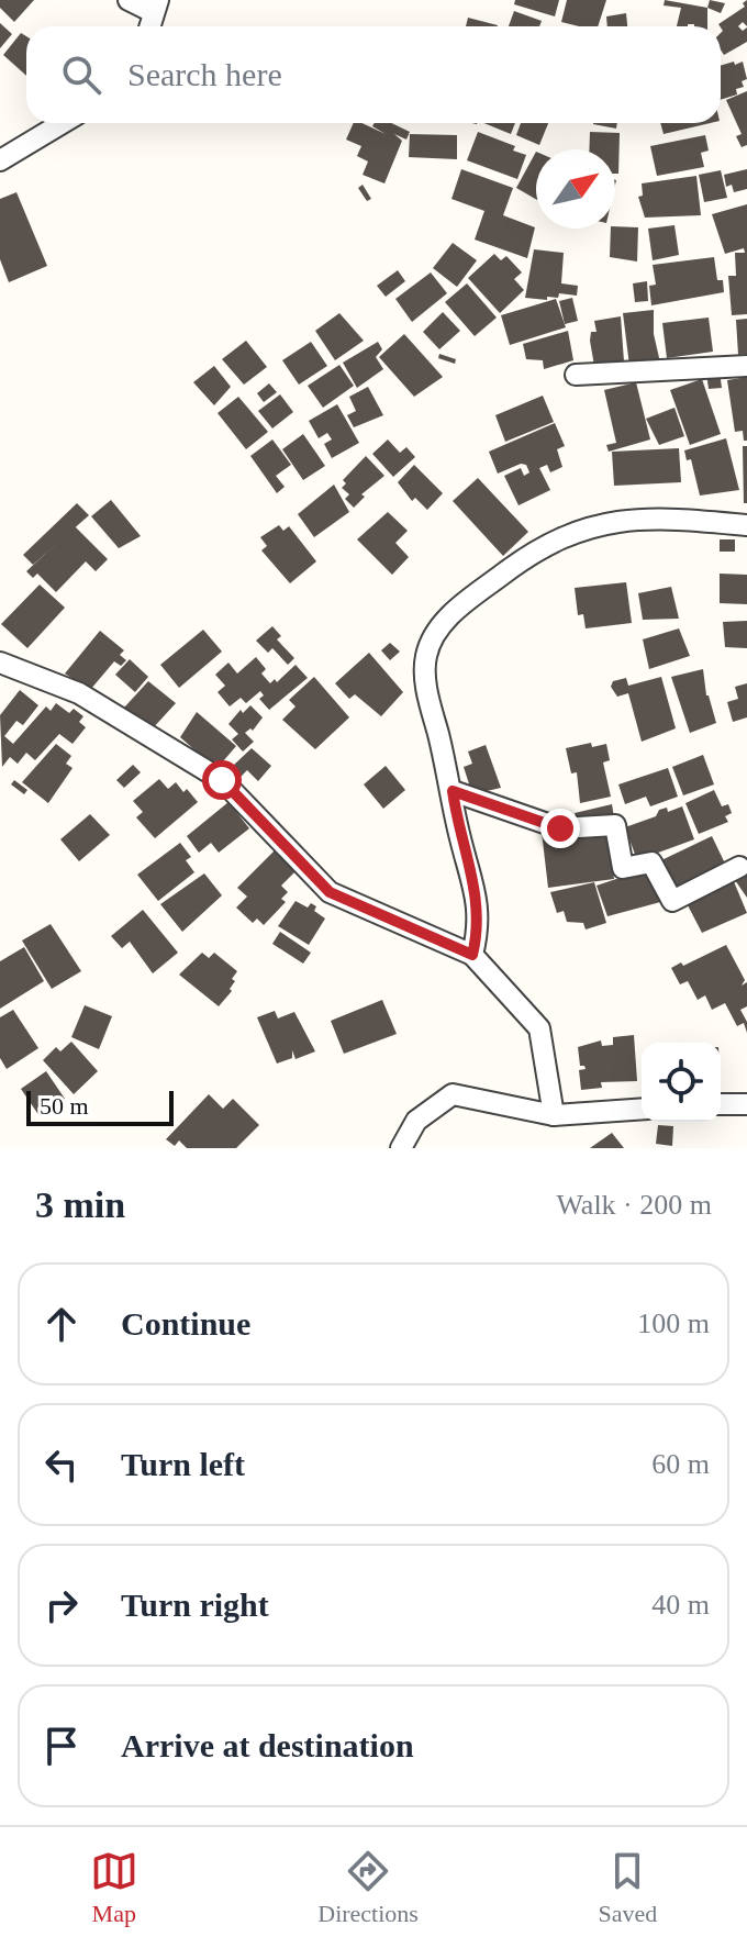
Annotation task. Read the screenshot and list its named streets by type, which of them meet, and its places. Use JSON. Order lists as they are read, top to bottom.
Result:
{
  "scale_bar": "50 m",
  "north": "top right",
  "page": {
    "search": "Search here",
    "scale": "50 m",
    "heading": ["3 min", "Walk · 200 m"],
    "list": [
      ["Continue", "100 m"],
      ["Turn left", "60 m"],
      ["Turn right", "40 m"],
      "Arrive at destination"
    ],
    "nav": ["Map", "Directions", "Saved"]
  }
}
